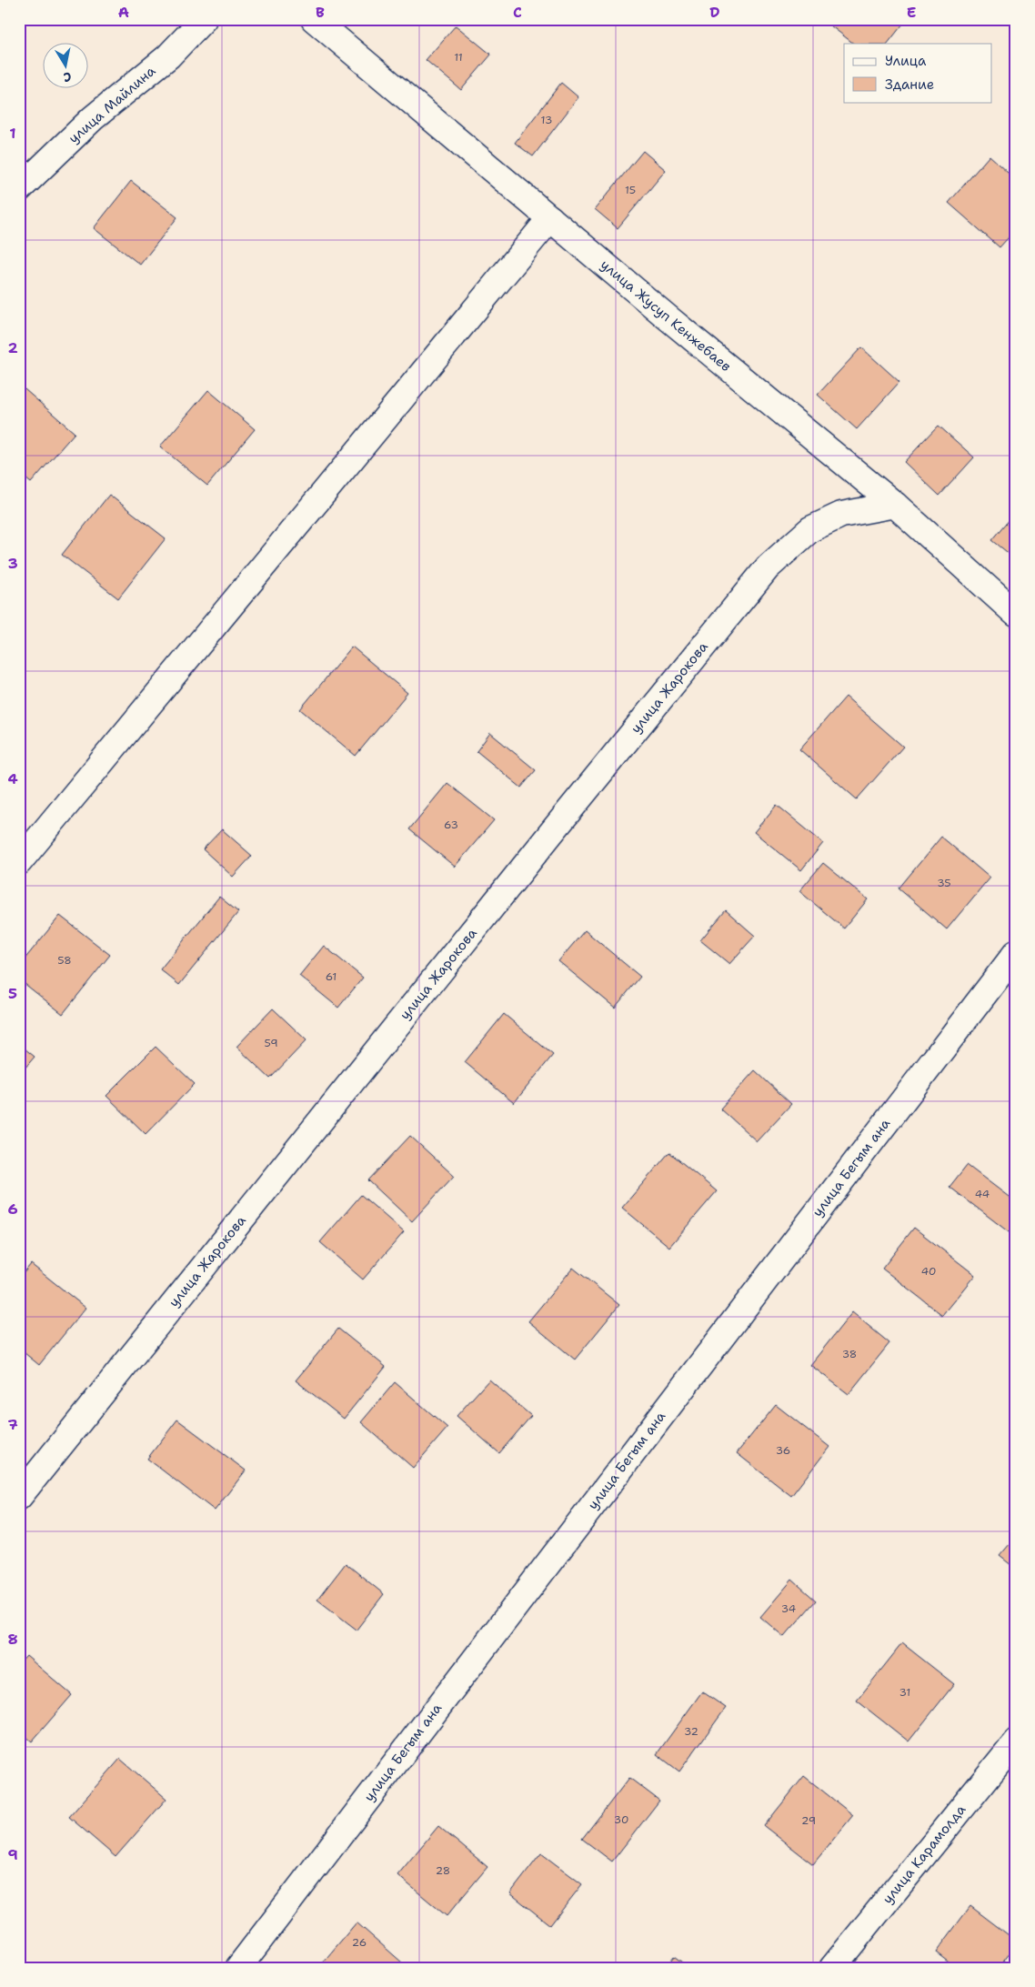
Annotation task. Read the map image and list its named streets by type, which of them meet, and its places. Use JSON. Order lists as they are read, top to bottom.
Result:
{
  "streets": {
    "street": [
      "улица Майлина",
      "улица Жусуп Кенжебаев",
      "улица Жарокова",
      "улица Бегым ана",
      "улица Карамолда"
    ]
  },
  "crossings": [
    ["улица Жусуп Кенжебаев", "улица Жарокова"]
  ],
  "house_numbers": [
    "11",
    "13",
    "15",
    "63",
    "35",
    "58",
    "61",
    "59",
    "44",
    "40",
    "38",
    "36",
    "34",
    "31",
    "32",
    "30",
    "29",
    "28",
    "26"
  ],
  "legend": ["Улица", "Здание"],
  "north": "bottom",
  "grid": {
    "columns": [
      "A",
      "B",
      "C",
      "D",
      "E"
    ],
    "rows": [
      "1",
      "2",
      "3",
      "4",
      "5",
      "6",
      "7",
      "8",
      "9"
    ]
  }
}
